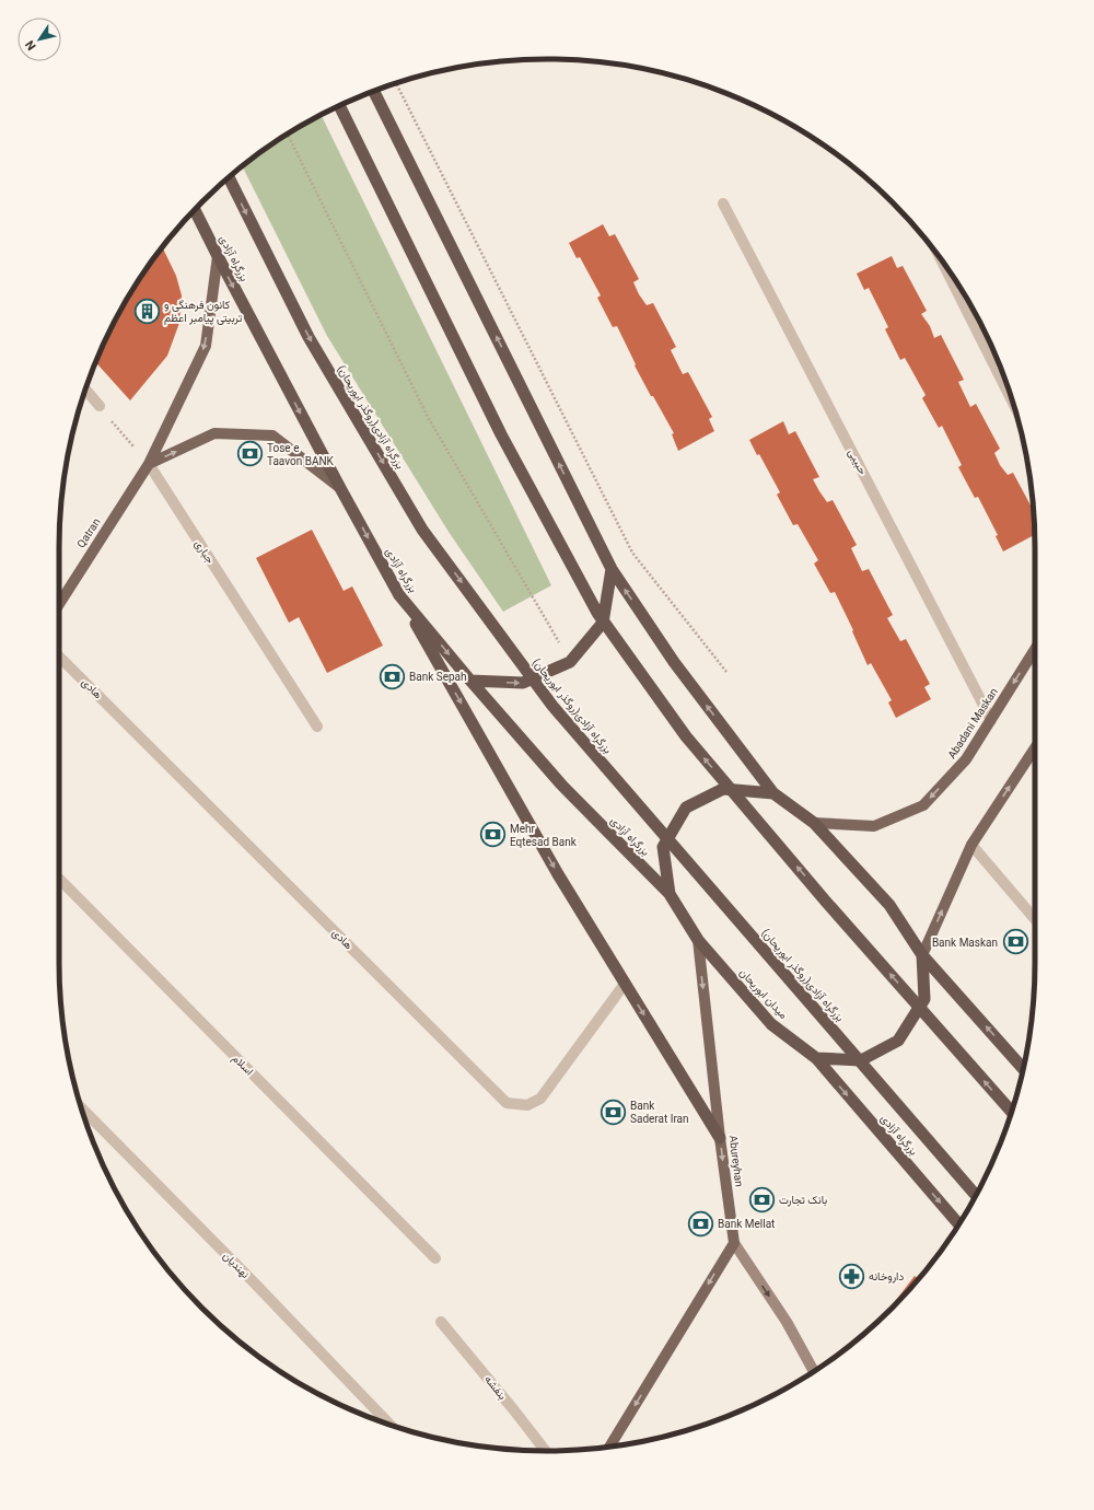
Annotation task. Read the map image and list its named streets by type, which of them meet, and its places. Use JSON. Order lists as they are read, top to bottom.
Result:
{
  "streets": {
    "highway": ["بزرگراه آزادی", "بزرگراه آزادی(روگذر ابوریحان)", "میدان ابوریحان"],
    "main road": ["Qatran", "Abadani Maskan", "Abureyhan"],
    "street": [
      "حبیبی",
      "جباری",
      "هادی",
      "اسلام",
      "نهندیان",
      "بنفشه"
    ]
  },
  "crossings": [
    ["بزرگراه آزادی", "Qatran"],
    ["بزرگراه آزادی", "میدان ابوریحان"],
    ["حبیبی", "Abadani Maskan"],
    ["Qatran", "جباری"],
    ["میدان ابوریحان", "Abureyhan"]
  ],
  "one_way": ["بزرگراه آزادی", "Qatran", "Abureyhan"],
  "places": {
    "building": ["کانون فرهنگی و تربیتی پیامبر اعظم"],
    "bank": [
      "Tose e Taavon BANK",
      "Bank Sepah",
      "Mehr Eqtesad Bank",
      "Bank Maskan",
      "Bank Saderat Iran",
      "بانک تجارت",
      "Bank Mellat"
    ],
    "pharmacy": ["داروخانه"]
  },
  "north": "bottom left"
}
